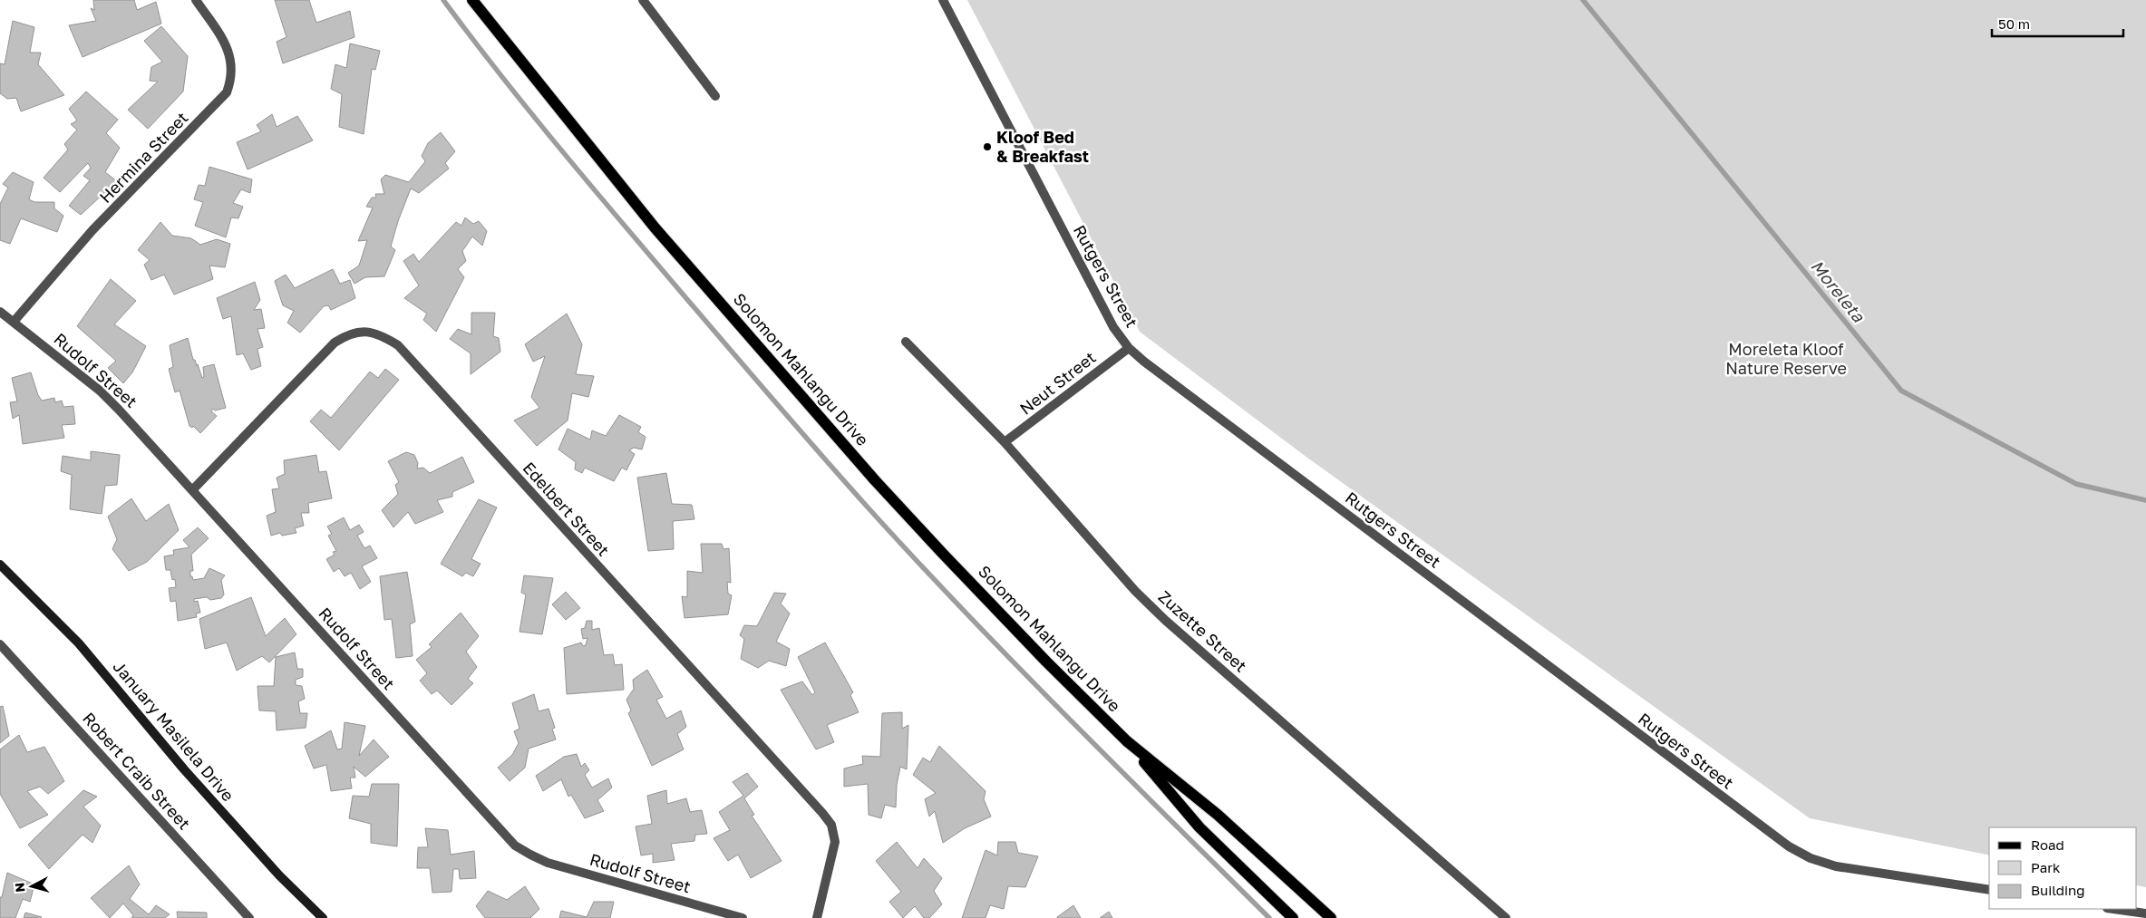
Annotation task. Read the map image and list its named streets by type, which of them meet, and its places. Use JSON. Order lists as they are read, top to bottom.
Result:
{
  "streets": {
    "main road": ["Solomon Mahlangu Drive", "January Masilela Drive"],
    "street": [
      "Hermina Street",
      "Rutgers Street",
      "Rudolf Street",
      "Neut Street",
      "Edelbert Street",
      "Zuzette Street",
      "Robert Craib Street"
    ]
  },
  "crossings": [
    ["Hermina Street", "Rudolf Street"],
    ["Rutgers Street", "Neut Street"],
    ["Rudolf Street", "Edelbert Street"],
    ["Neut Street", "Zuzette Street"]
  ],
  "water": ["Moreleta"],
  "parks": ["Moreleta Kloof Nature Reserve"],
  "places": ["Kloof Bed & Breakfast"],
  "legend": ["Road", "Park", "Building"],
  "scale_bar": "50 m",
  "north": "left"
}
